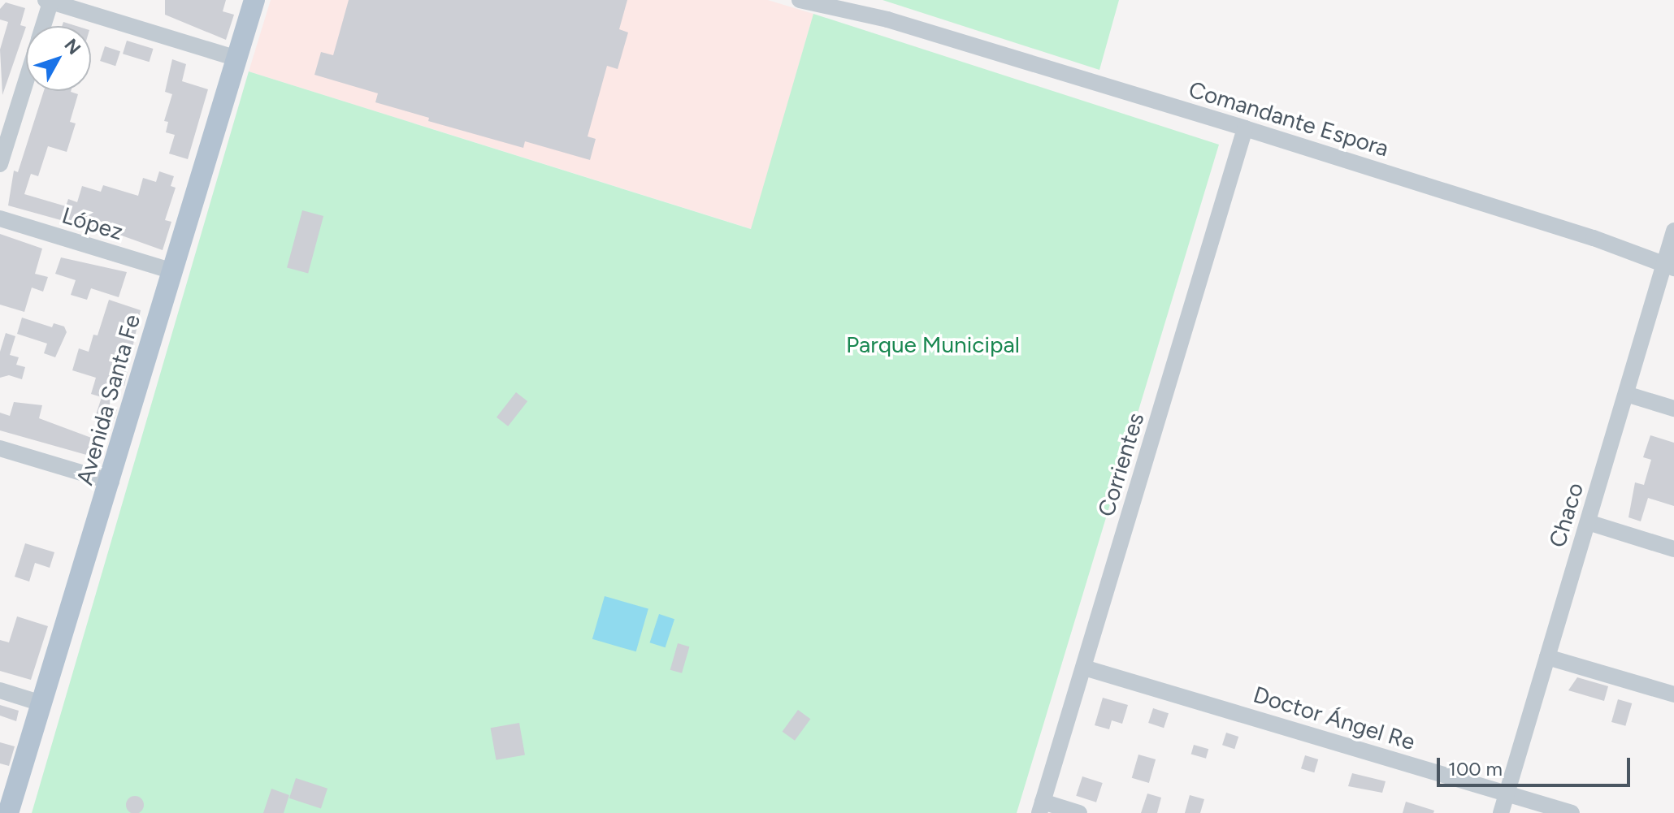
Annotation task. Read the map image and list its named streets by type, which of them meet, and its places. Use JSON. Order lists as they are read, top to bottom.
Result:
{
  "streets": {
    "main road": ["Avenida Santa Fe"],
    "street": [
      "Comandante Espora",
      "López",
      "Corrientes",
      "Chaco",
      "Doctor Ángel Re"
    ]
  },
  "crossings": [
    ["Comandante Espora", "Corrientes"],
    ["Comandante Espora", "Chaco"],
    ["López", "Avenida Santa Fe"],
    ["Corrientes", "Doctor Ángel Re"],
    ["Chaco", "Doctor Ángel Re"]
  ],
  "parks": ["Parque Municipal"],
  "scale_bar": "100 m",
  "north": "top right"
}
